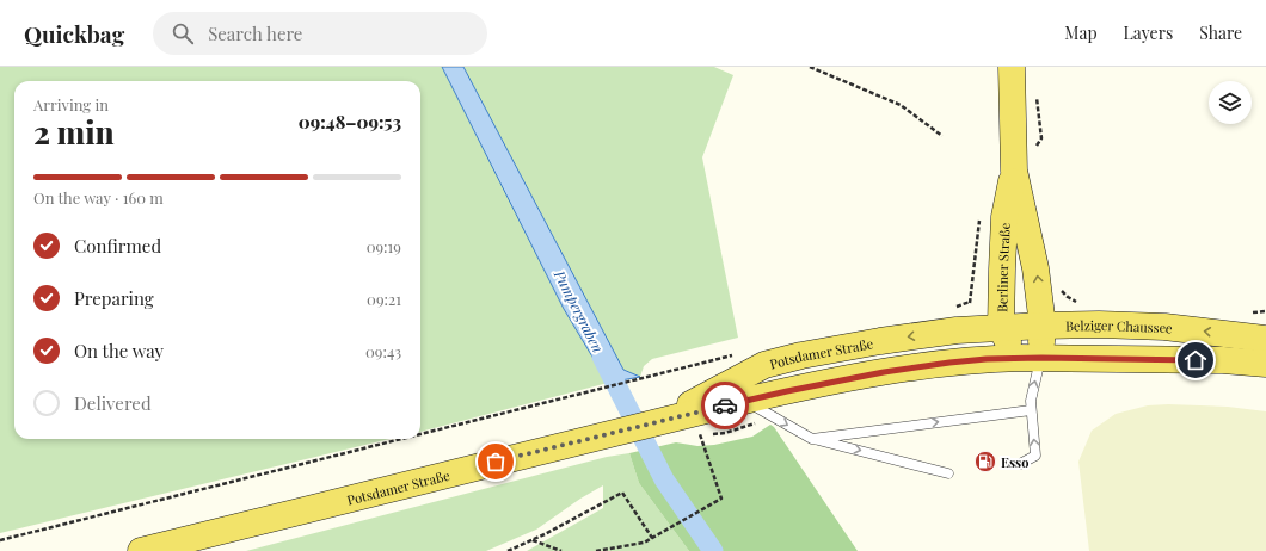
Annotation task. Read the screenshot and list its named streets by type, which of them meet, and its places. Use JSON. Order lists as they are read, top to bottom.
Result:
{
  "streets": {
    "main road": ["Berliner Straße", "Belziger Chaussee", "Potsdamer Straße"]
  },
  "crossings": [
    ["Berliner Straße", "Belziger Chaussee"],
    ["Berliner Straße", "Potsdamer Straße"],
    ["Belziger Chaussee", "Potsdamer Straße"]
  ],
  "water": ["Pumpergraben"],
  "places": {
    "fuel station": ["Esso"]
  },
  "page": {
    "header": "Quickbag",
    "search": "Search here",
    "nav": ["Map", "Layers", "Share"],
    "heading": ["2 min", "Arriving in", "09:48–09:53"],
    "bar": "On the way · 160 m",
    "list": [
      ["Confirmed", "09:19"],
      ["Preparing", "09:21"],
      ["On the way", "09:43"],
      "Delivered"
    ]
  }
}
